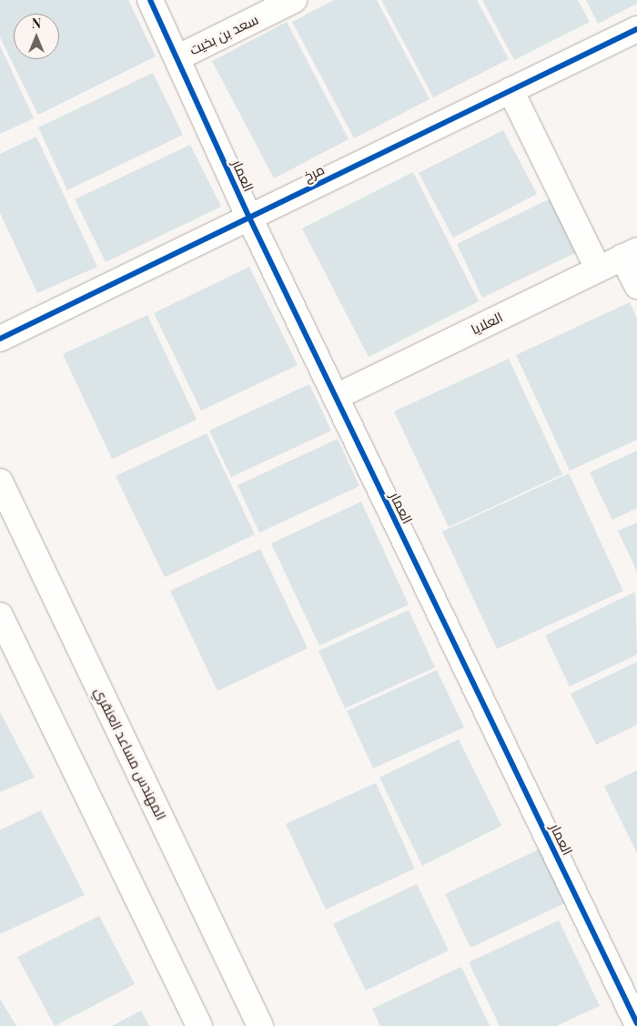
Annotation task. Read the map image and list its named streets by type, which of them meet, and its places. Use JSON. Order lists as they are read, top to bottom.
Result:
{
  "streets": {
    "street": [
      "سعد بن بخيت",
      "مرخ",
      "العمار",
      "العلايا",
      "المهندس مساعد العنقري"
    ]
  },
  "crossings": [
    ["سعد بن بخيت", "العمار"],
    ["مرخ", "العمار"],
    ["العمار", "العلايا"]
  ],
  "north": "top"
}
